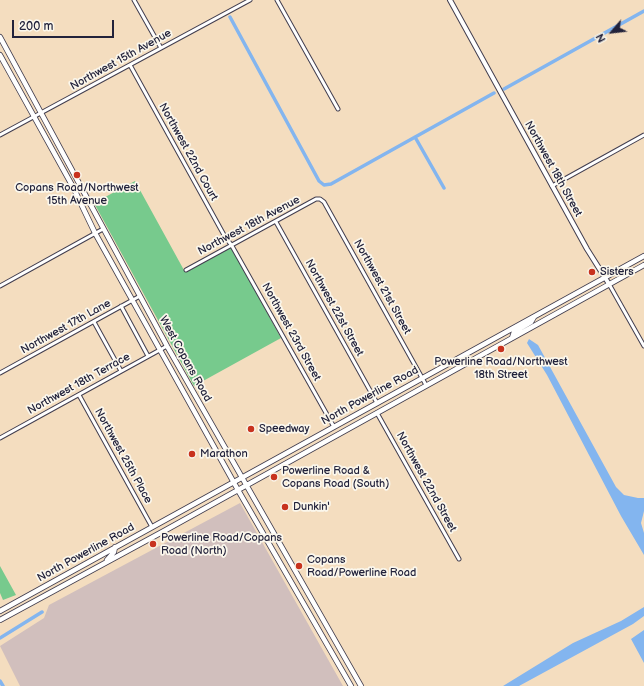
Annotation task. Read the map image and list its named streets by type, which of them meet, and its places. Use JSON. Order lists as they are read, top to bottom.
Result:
{
  "streets": {
    "main road": ["West Copans Road", "North Powerline Road"],
    "street": [
      "Northwest 15th Avenue",
      "Northwest 22nd Court",
      "Northwest 18th Street",
      "Northwest 18th Avenue",
      "Northwest 21st Street",
      "Northwest 22st Street",
      "Northwest 17th Lane",
      "Northwest 23rd Street",
      "Northwest 18th Terrace",
      "Northwest 25th Place",
      "Northwest 22nd Street"
    ]
  },
  "crossings": [
    ["Northwest 15th Avenue", "Northwest 22nd Court"],
    ["Northwest 15th Avenue", "West Copans Road"],
    ["Northwest 22nd Court", "Northwest 18th Avenue"],
    ["Northwest 22nd Court", "Northwest 23rd Street"],
    ["Northwest 18th Street", "North Powerline Road"],
    ["Northwest 18th Avenue", "Northwest 21st Street"],
    ["Northwest 18th Avenue", "Northwest 22st Street"],
    ["Northwest 18th Avenue", "Northwest 23rd Street"],
    ["Northwest 21st Street", "North Powerline Road"],
    ["Northwest 22st Street", "North Powerline Road"],
    ["Northwest 17th Lane", "West Copans Road"],
    ["Northwest 23rd Street", "North Powerline Road"],
    ["West Copans Road", "Northwest 18th Terrace"],
    ["West Copans Road", "North Powerline Road"],
    ["Northwest 18th Terrace", "Northwest 25th Place"],
    ["North Powerline Road", "Northwest 25th Place"],
    ["North Powerline Road", "Northwest 22nd Street"]
  ],
  "places": [
    "Copans Road/Northwest 15th Avenue",
    "Sisters",
    "Powerline Road/Northwest 18th Street",
    "Speedway",
    "Marathon",
    "Powerline Road & Copans Road (South)",
    "Dunkin'",
    "Powerline Road/Copans Road (North)",
    "Copans Road/Powerline Road"
  ],
  "scale_bar": "200 m",
  "north": "bottom left"
}
